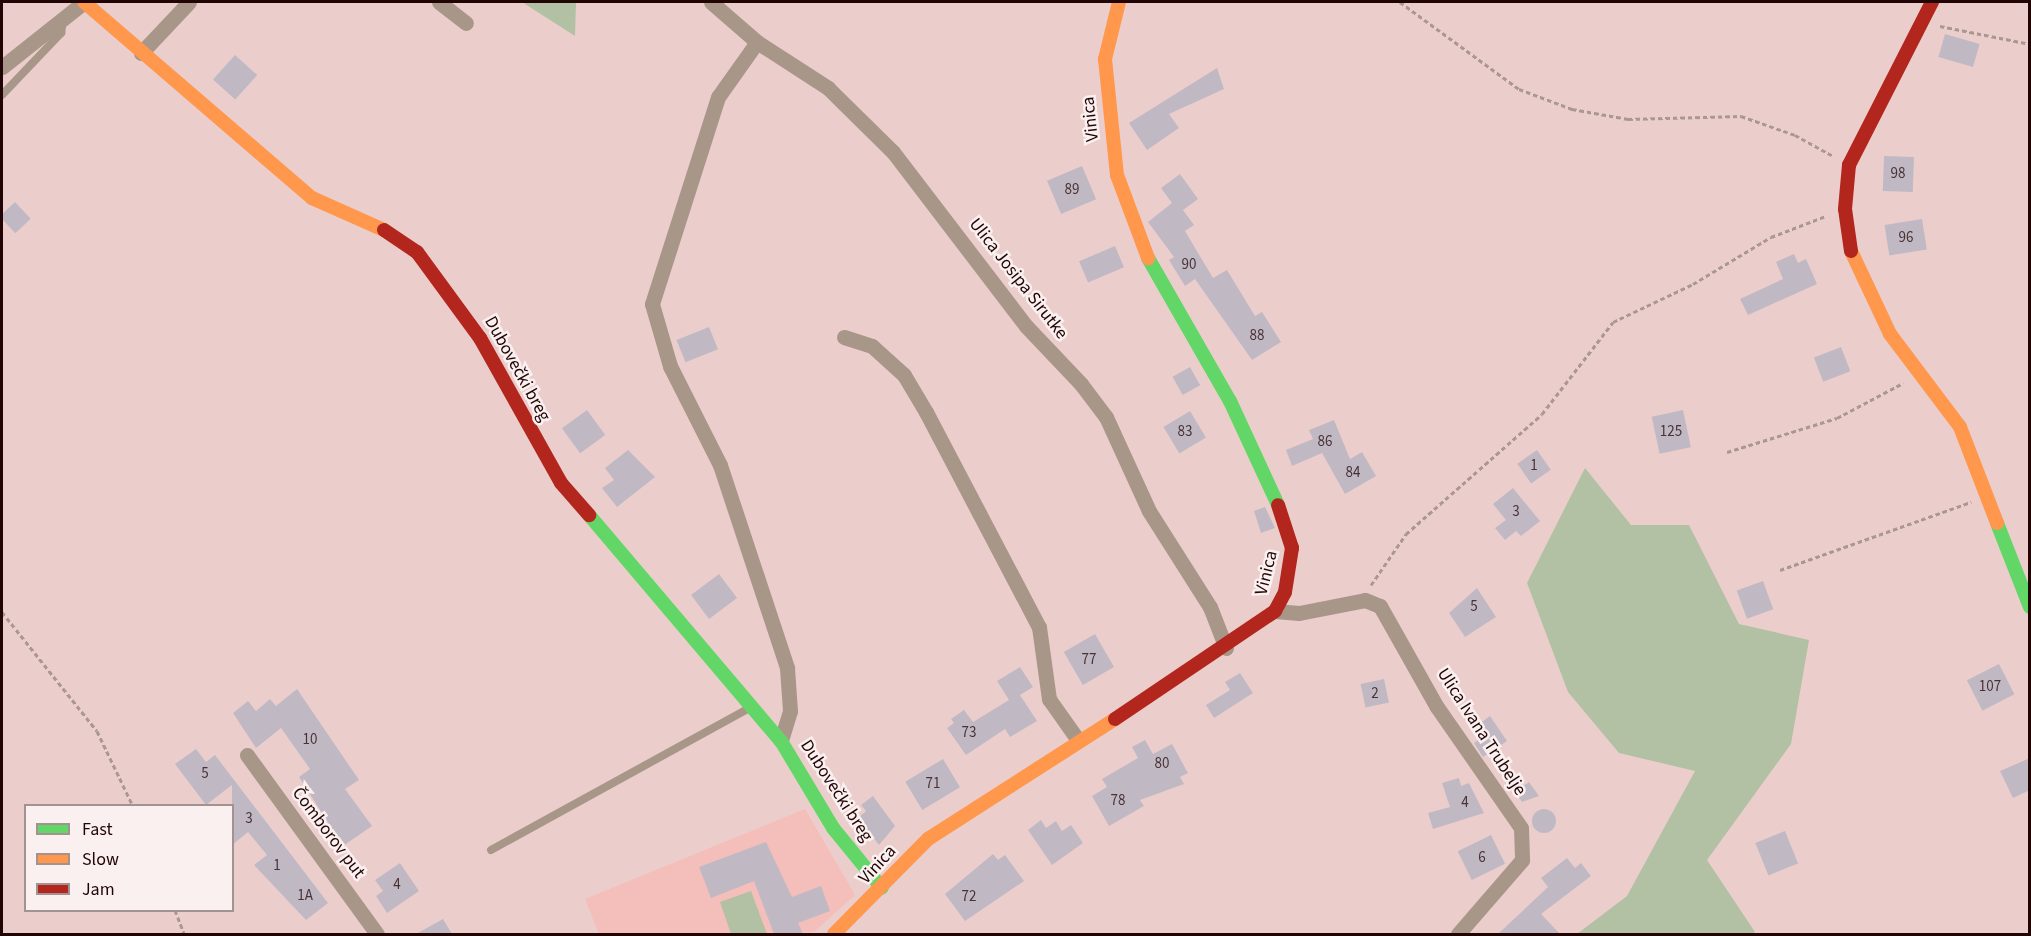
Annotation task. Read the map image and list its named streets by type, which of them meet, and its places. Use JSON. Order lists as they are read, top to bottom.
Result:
{
  "streets": {
    "street": [
      "Vinica",
      "Ulica Josipa Sirutke",
      "Dubovečki breg",
      "Ulica Ivana Trubelje",
      "Čomborov put"
    ]
  },
  "crossings": [
    ["Vinica", "Ulica Josipa Sirutke"],
    ["Vinica", "Dubovečki breg"],
    ["Ulica Josipa Sirutke", "Dubovečki breg"]
  ],
  "house_numbers": [
    "98",
    "89",
    "96",
    "90",
    "88",
    "83",
    "125",
    "86",
    "1",
    "84",
    "3",
    "5",
    "77",
    "107",
    "2",
    "73",
    "10",
    "80",
    "5",
    "71",
    "78",
    "4",
    "3",
    "6",
    "1",
    "4",
    "1A",
    "72"
  ],
  "legend": ["Fast", "Slow", "Jam"]
}
